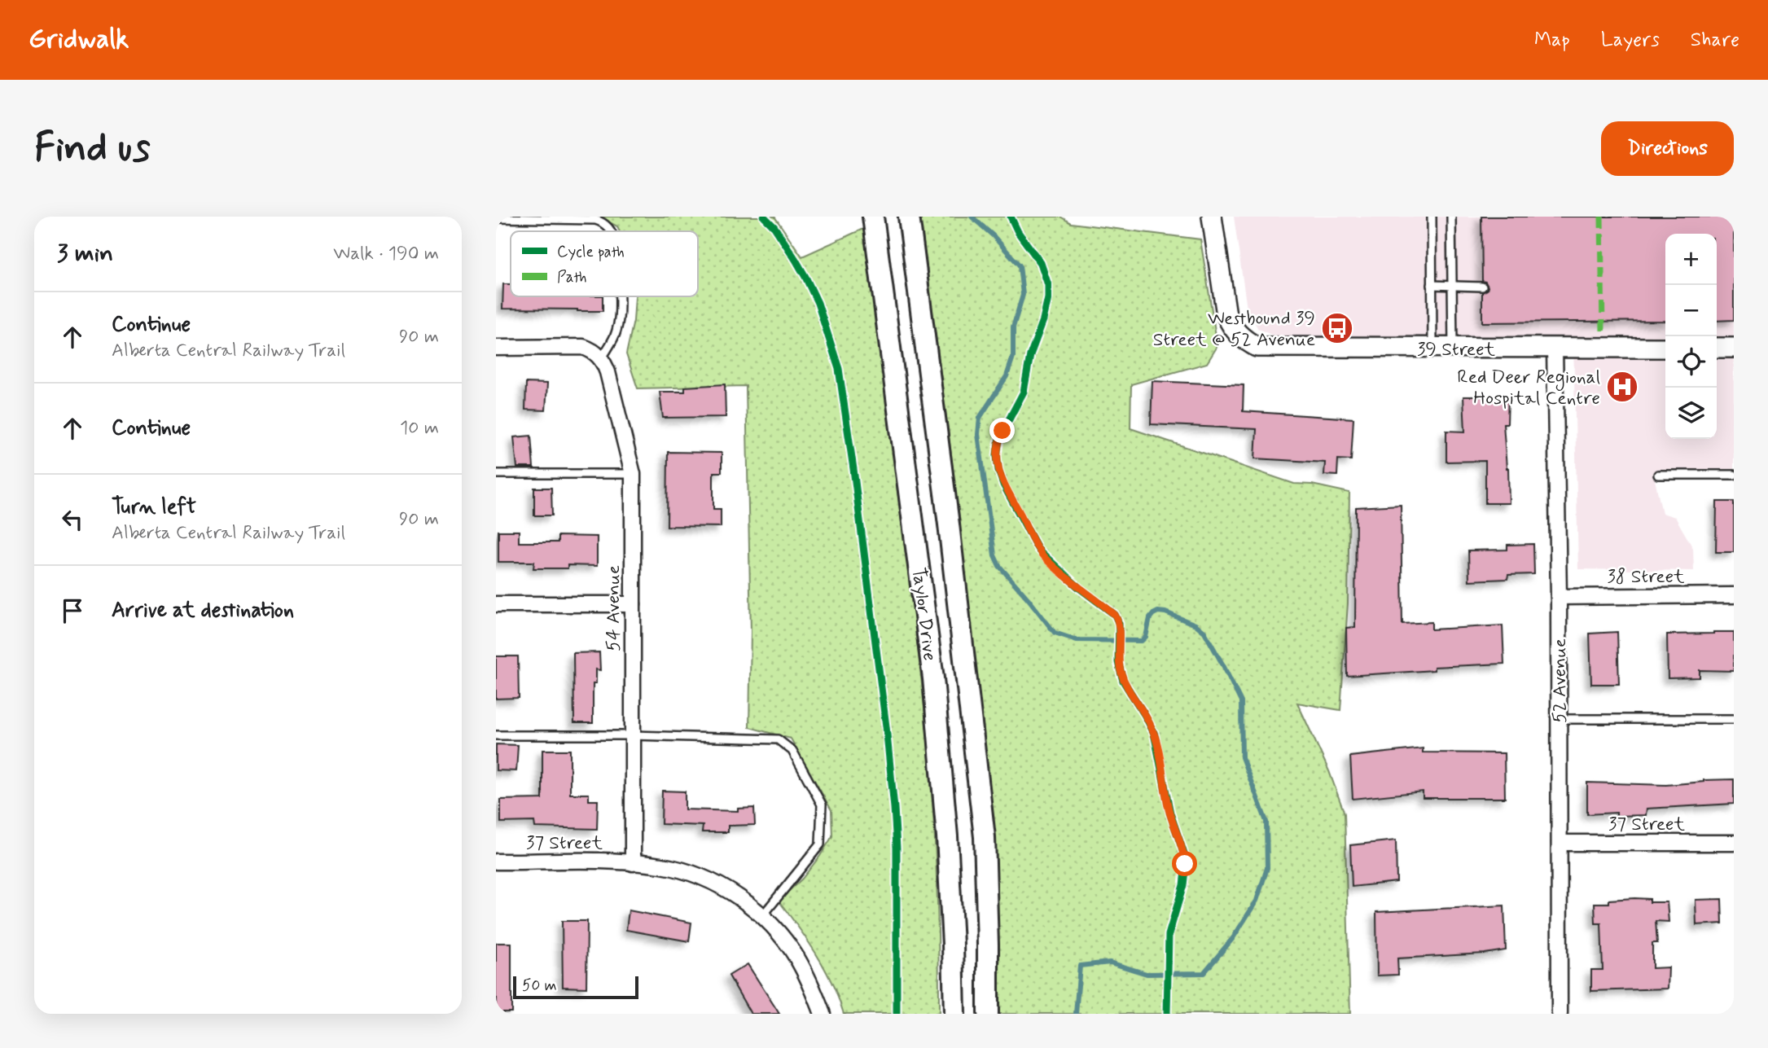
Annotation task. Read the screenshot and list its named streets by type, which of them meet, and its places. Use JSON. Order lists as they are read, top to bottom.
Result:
{
  "streets": {
    "main road": ["Taylor Drive"],
    "street": [
      "39 Street",
      "38 Street",
      "54 Avenue",
      "52 Avenue",
      "37 Street"
    ]
  },
  "crossings": [
    ["39 Street", "52 Avenue"],
    ["38 Street", "52 Avenue"],
    ["54 Avenue", "37 Street"],
    ["52 Avenue", "37 Street"]
  ],
  "places": {
    "bus stop": ["Westbound 39 Street @ 52 Avenue"],
    "hospital": ["Red Deer Regional Hospital Centre"]
  },
  "legend": ["Cycle path", "Path"],
  "scale_bar": "50 m",
  "page": {
    "header": "Gridwalk",
    "nav": ["Map", "Layers", "Share"],
    "buttons": "Directions",
    "title": "Find us",
    "heading": ["3 min", "Walk · 190 m"],
    "map_buttons": ["+", "−"],
    "list": [
      ["Continue", "Alberta Central Railway Trail", "90 m"],
      ["Continue", "10 m"],
      ["Turn left", "Alberta Central Railway Trail", "90 m"],
      "Arrive at destination"
    ],
    "scale": "50 m"
  }
}
